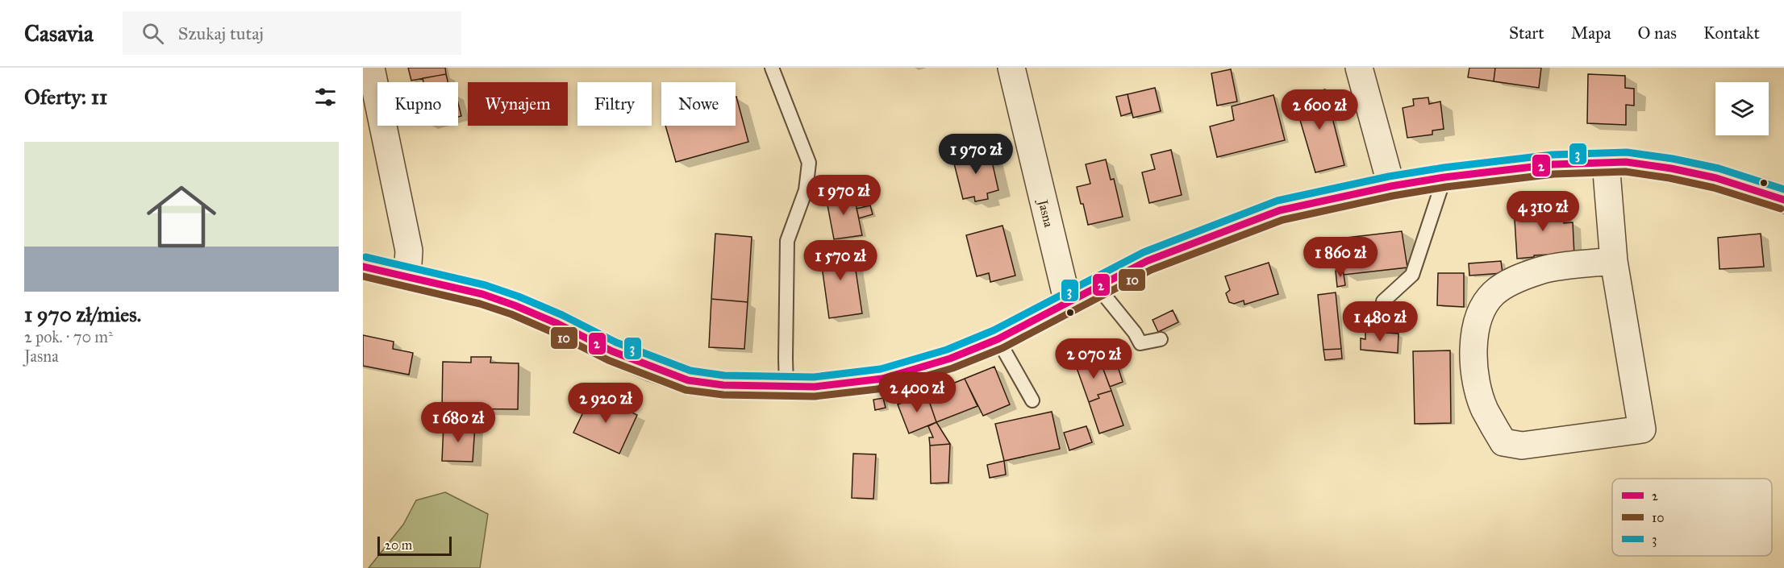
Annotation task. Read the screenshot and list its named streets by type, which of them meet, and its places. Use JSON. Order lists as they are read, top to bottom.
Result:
{
  "streets": {
    "street": ["Jasna"]
  },
  "lines": ["transit line 3", "transit line 2", "transit line 10"],
  "legend": ["2", "10", "3"],
  "scale_bar": "20 m",
  "page": {
    "header": "Casavia",
    "search": "Szukaj tutaj",
    "nav": [
      "Start",
      "Mapa",
      "O nas",
      "Kontakt"
    ],
    "heading": "Oferty: 11",
    "chip": [
      "Kupno",
      "Wynajem",
      "Filtry",
      "Nowe"
    ],
    "price": [
      "2 600 zł",
      "1 970 zł",
      "1 970 zł",
      "4 310 zł",
      "1 860 zł",
      "1 570 zł",
      "1 480 zł",
      "2 070 zł",
      "2 400 zł",
      "2 920 zł",
      "1 680 zł"
    ],
    "list": [
      {
        "name": "1 970 zł/mies.",
        "note": "2 pok. · 70 m² · Jasna"
      }
    ],
    "scale": "20 m"
  }
}
